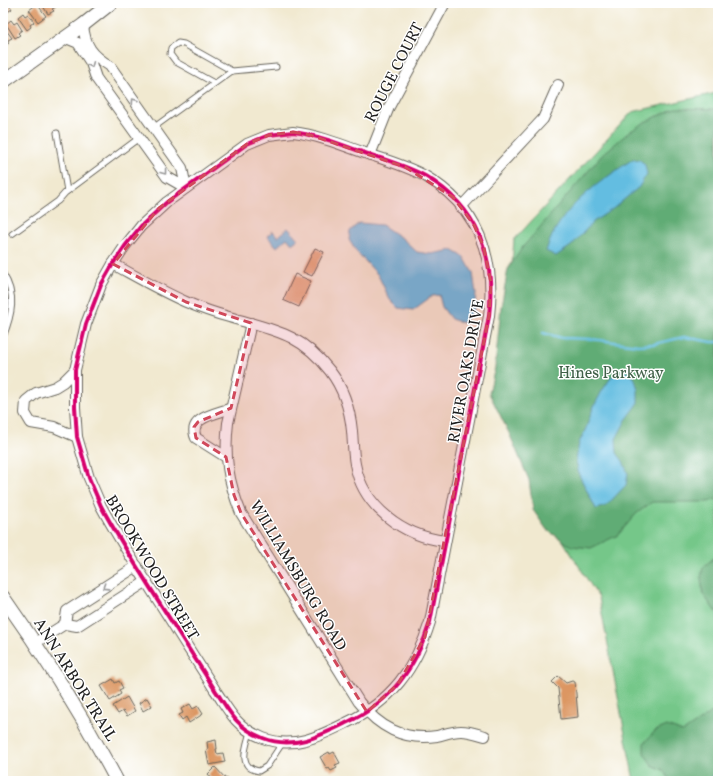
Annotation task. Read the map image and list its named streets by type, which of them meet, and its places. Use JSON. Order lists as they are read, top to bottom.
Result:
{
  "streets": {
    "street": [
      "ROUGE COURT",
      "RIVER OAKS DRIVE",
      "BROOKWOOD STREET",
      "WILLIAMSBURG ROAD",
      "ANN ARBOR TRAIL"
    ]
  },
  "crossings": [
    ["ROUGE COURT", "RIVER OAKS DRIVE"],
    ["RIVER OAKS DRIVE", "BROOKWOOD STREET"],
    ["RIVER OAKS DRIVE", "WILLIAMSBURG ROAD"],
    ["BROOKWOOD STREET", "WILLIAMSBURG ROAD"]
  ],
  "parks": ["Hines Parkway"]
}
